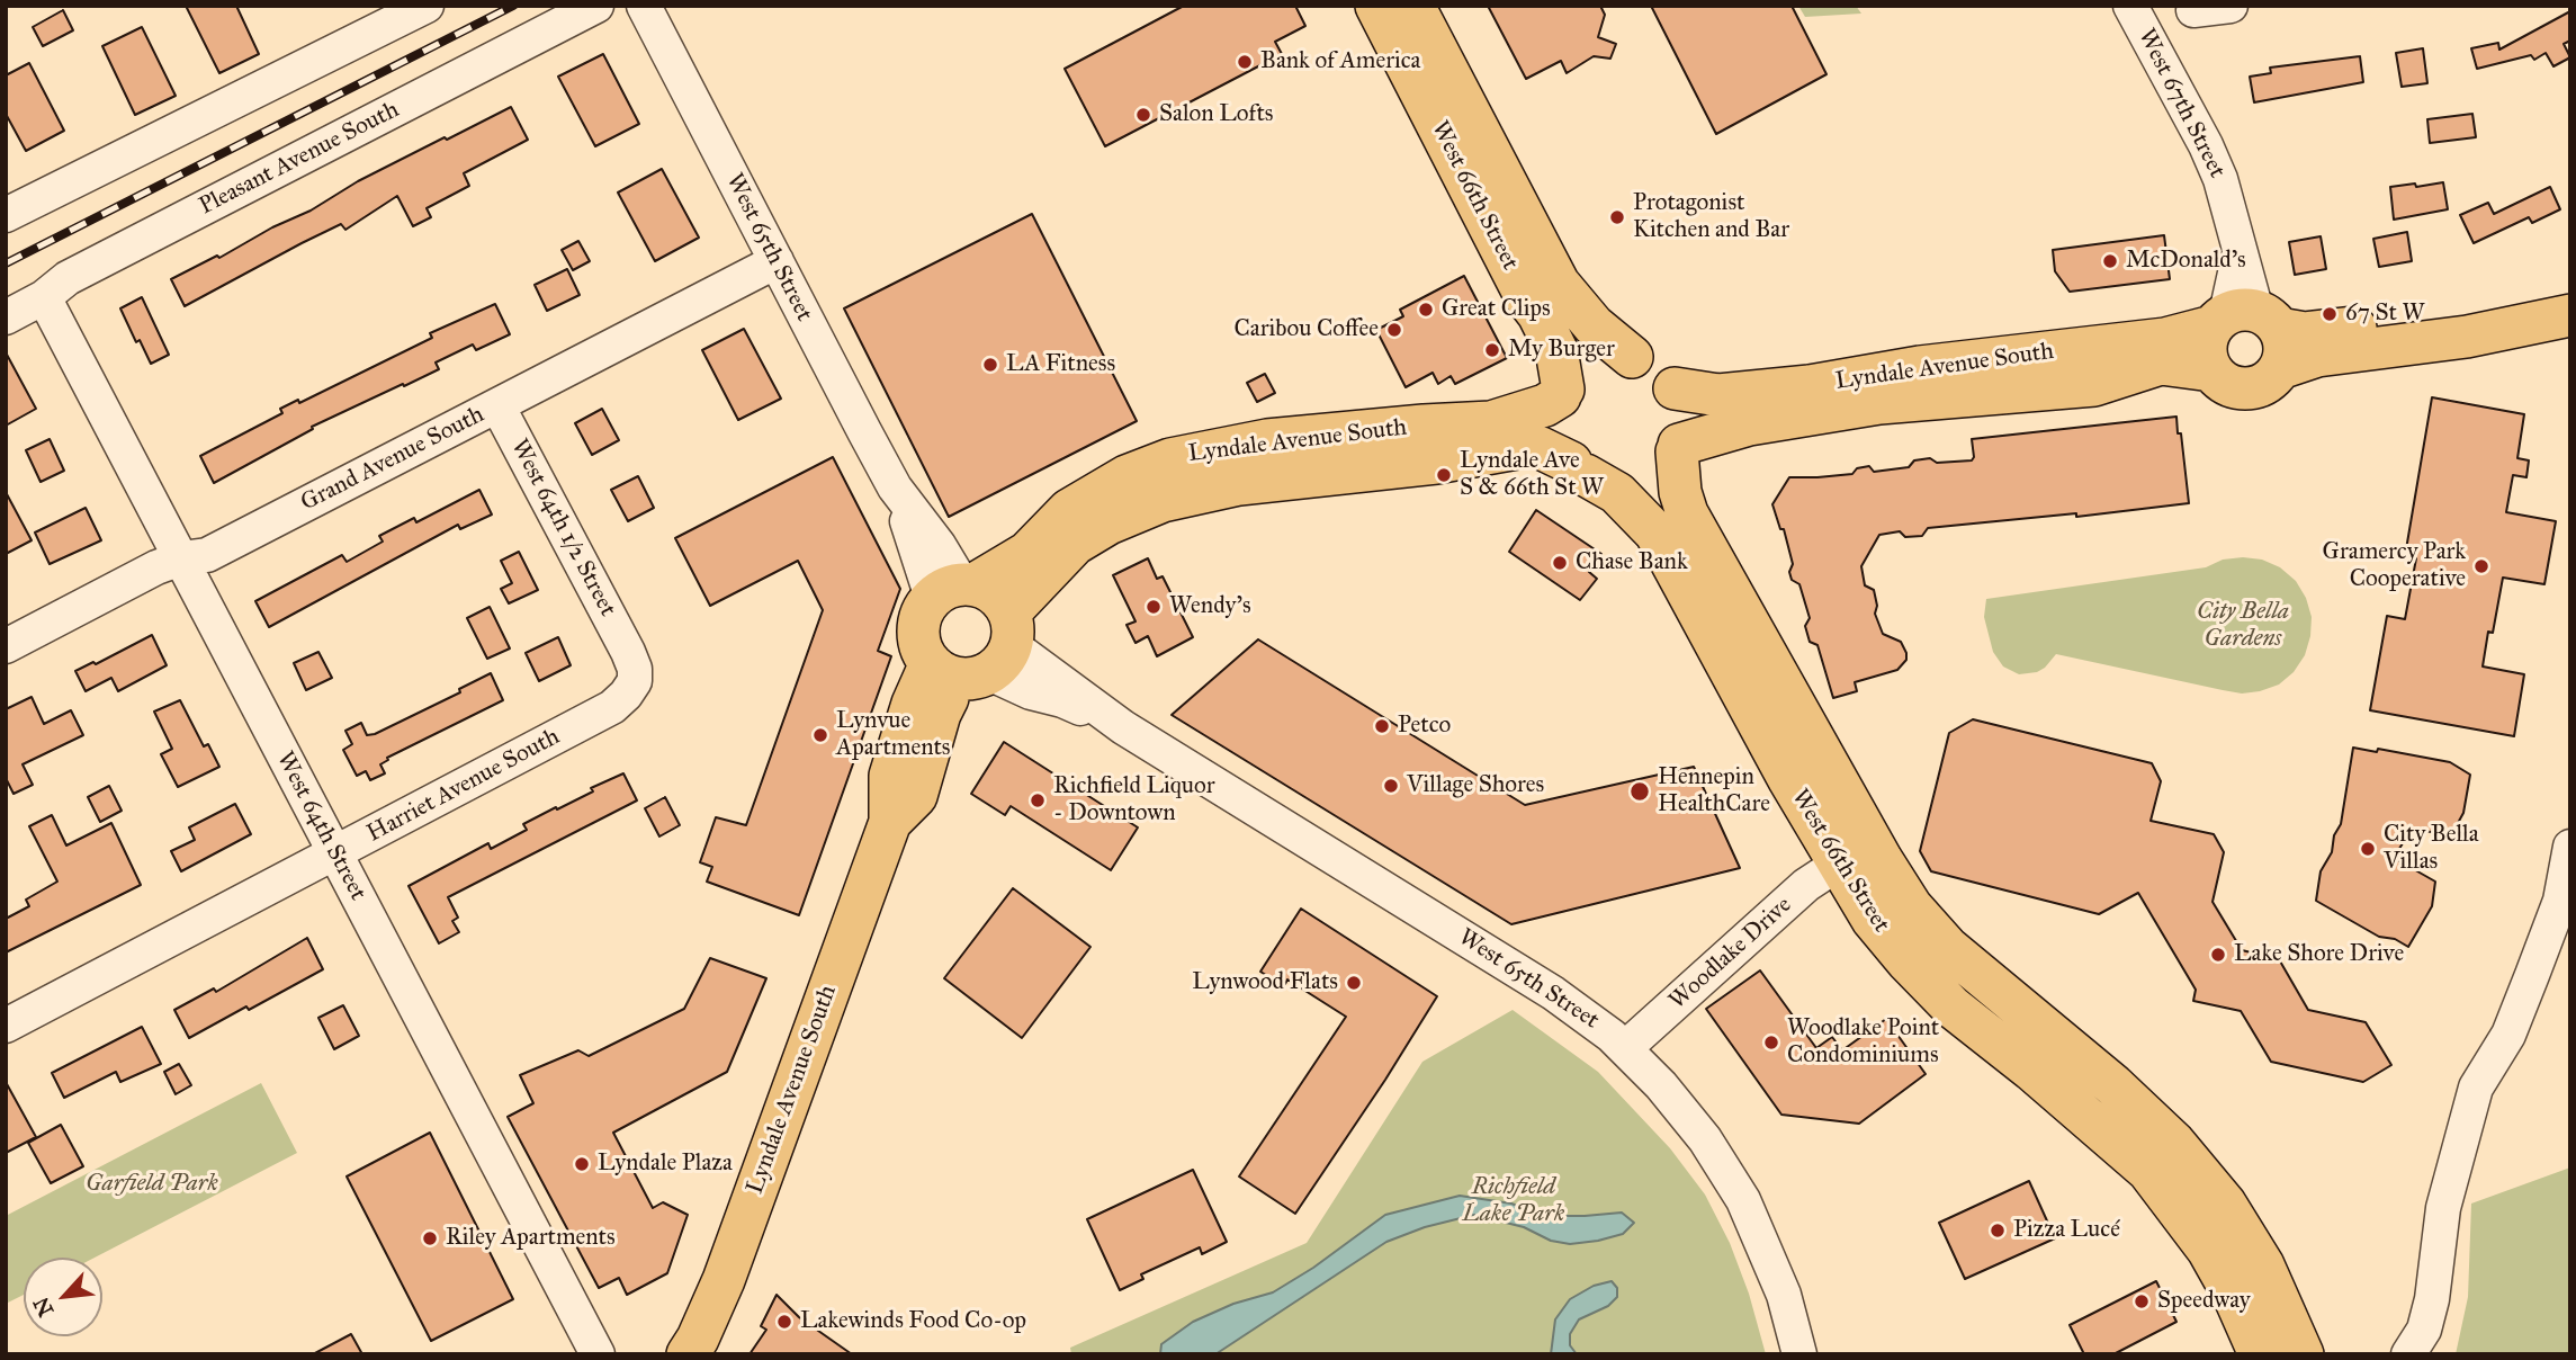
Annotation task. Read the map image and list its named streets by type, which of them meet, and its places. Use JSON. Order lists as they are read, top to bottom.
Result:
{
  "streets": {
    "main road": ["West 66th Street", "Lyndale Avenue South"],
    "street": [
      "West 67th Street",
      "Pleasant Avenue South",
      "West 65th Street",
      "Grand Avenue South",
      "West 64th 1/2 Street",
      "Harriet Avenue South",
      "West 64th Street",
      "Woodlake Drive"
    ]
  },
  "crossings": [
    ["West 67th Street", "Lyndale Avenue South"],
    ["Pleasant Avenue South", "West 64th Street"],
    ["West 66th Street", "Lyndale Avenue South"],
    ["West 66th Street", "Woodlake Drive"],
    ["West 65th Street", "Lyndale Avenue South"],
    ["West 65th Street", "Grand Avenue South"],
    ["West 65th Street", "Woodlake Drive"],
    ["Grand Avenue South", "West 64th 1/2 Street"],
    ["Grand Avenue South", "West 64th Street"],
    ["West 64th 1/2 Street", "Harriet Avenue South"],
    ["Harriet Avenue South", "West 64th Street"]
  ],
  "parks": ["City Bella Gardens", "Garfield Park", "Richfield Lake Park"],
  "places": [
    "Bank of America",
    "Salon Lofts",
    "Protagonist Kitchen and Bar",
    "McDonald's",
    "Great Clips",
    "67 St W",
    "Caribou Coffee",
    "My Burger",
    "LA Fitness",
    "Lyndale Ave S & 66th St W",
    "Chase Bank",
    "Gramercy Park Cooperative",
    "Wendy's",
    "Petco",
    "Lynvue Apartments",
    "Village Shores",
    "Hennepin HealthCare",
    "Richfield Liquor - Downtown",
    "City Bella Villas",
    "Lake Shore Drive",
    "Lynwood Flats",
    "Woodlake Point Condominiums",
    "Lyndale Plaza",
    "Pizza Lucé",
    "Riley Apartments",
    "Speedway",
    "Lakewinds Food Co-op"
  ],
  "north": "bottom left"
}
